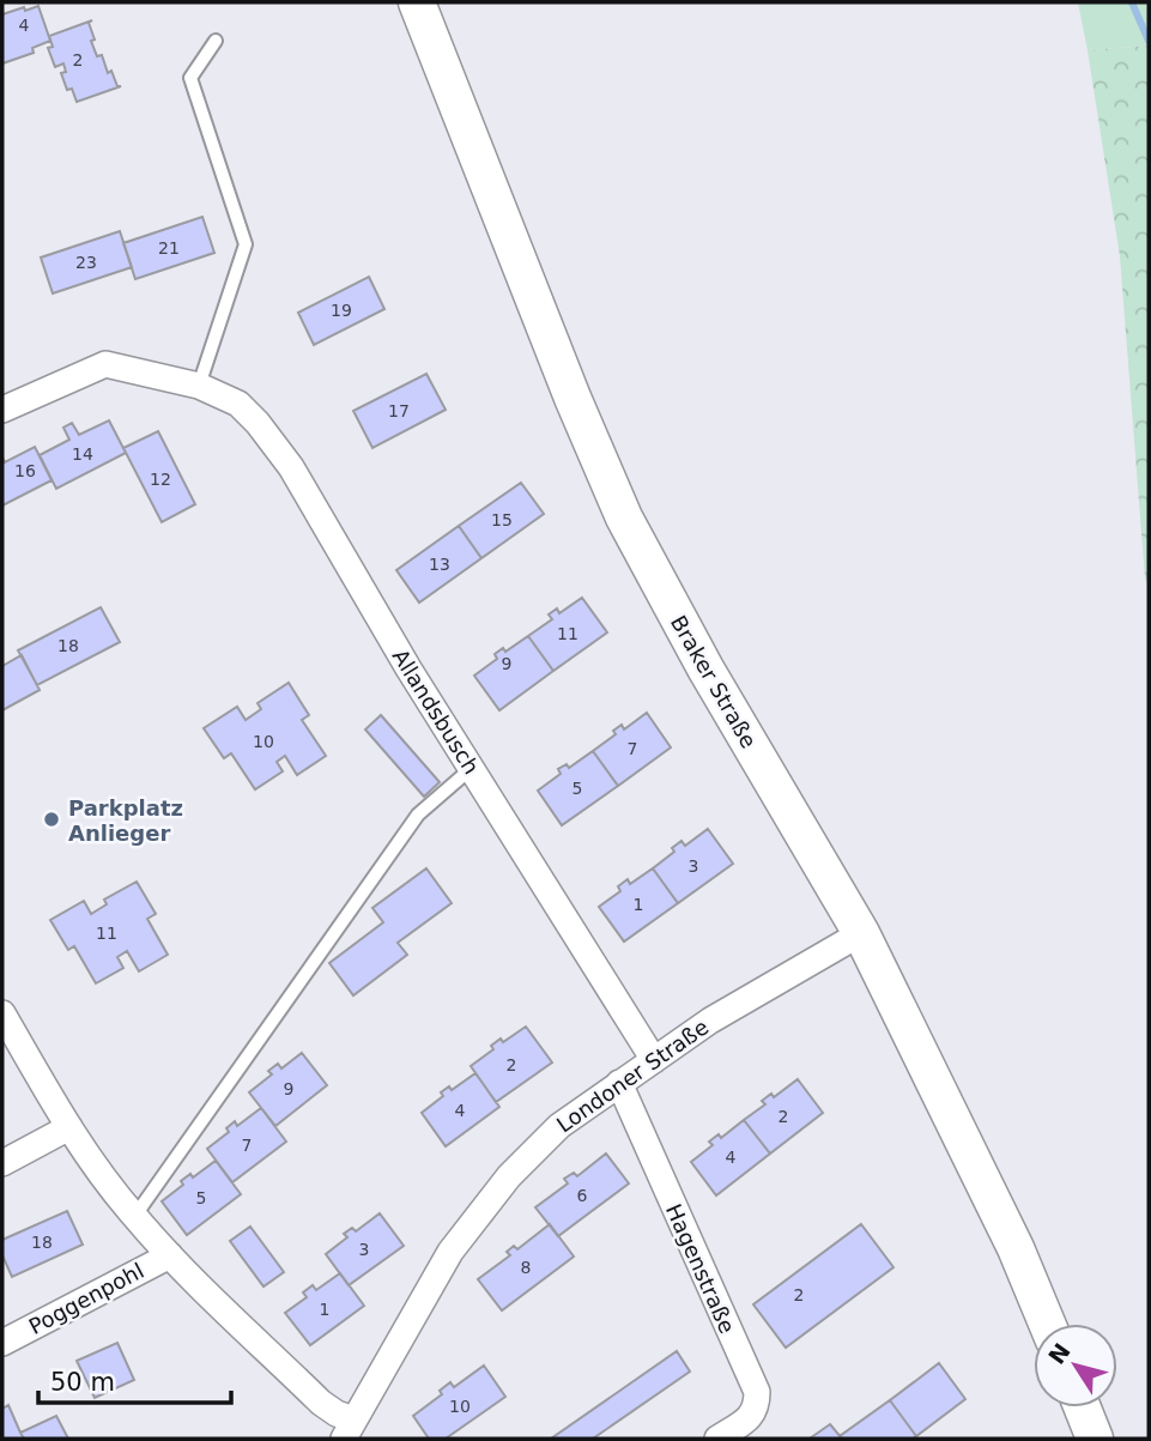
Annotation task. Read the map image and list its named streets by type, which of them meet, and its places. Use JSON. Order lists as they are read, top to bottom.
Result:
{
  "streets": {
    "street": [
      "Braker Straße",
      "Allandsbusch",
      "Londoner Straße",
      "Hagenstraße",
      "Poggenpohl"
    ]
  },
  "crossings": [
    ["Braker Straße", "Londoner Straße"],
    ["Allandsbusch", "Londoner Straße"],
    ["Londoner Straße", "Hagenstraße"],
    ["Londoner Straße", "Poggenpohl"]
  ],
  "places": ["Parkplatz Anlieger"],
  "house_numbers": [
    "4",
    "2",
    "21",
    "23",
    "19",
    "17",
    "14",
    "16",
    "12",
    "15",
    "13",
    "11",
    "18",
    "9",
    "10",
    "7",
    "5",
    "3",
    "1",
    "11",
    "2",
    "9",
    "4",
    "2",
    "7",
    "4",
    "6",
    "5",
    "18",
    "3",
    "8",
    "2",
    "1",
    "10"
  ],
  "scale_bar": "50 m",
  "north": "top left"
}
